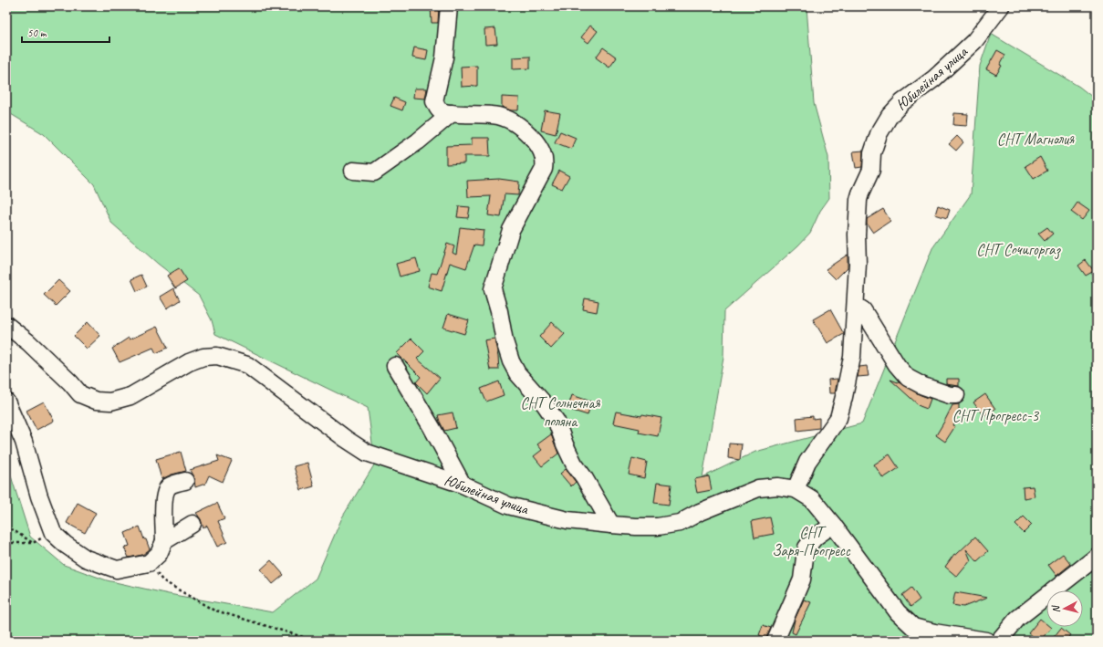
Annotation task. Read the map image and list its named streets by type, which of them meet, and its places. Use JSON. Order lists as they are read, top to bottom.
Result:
{
  "streets": {
    "street": ["Юбилейная улица"]
  },
  "parks": [
    "СНТ Магнолия",
    "СНТ Сочигоргаз",
    "СНТ Солнечная поляна",
    "СНТ Прогресс-3",
    "СНТ Заря-Прогресс"
  ],
  "scale_bar": "50 m",
  "north": "left"
}
